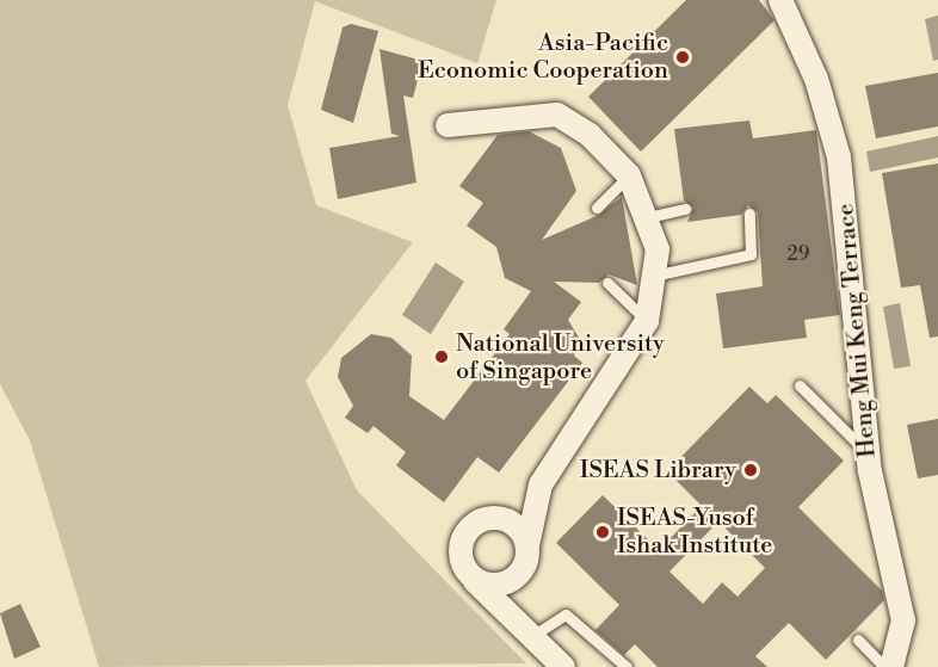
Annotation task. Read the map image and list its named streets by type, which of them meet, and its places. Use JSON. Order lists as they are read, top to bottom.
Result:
{
  "streets": {
    "street": ["Heng Mui Keng Terrace"]
  },
  "places": [
    "Asia-Pacific Economic Cooperation",
    "National University of Singapore",
    "ISEAS Library",
    "ISEAS-Yusof Ishak Institute"
  ],
  "house_numbers": ["29"]
}
